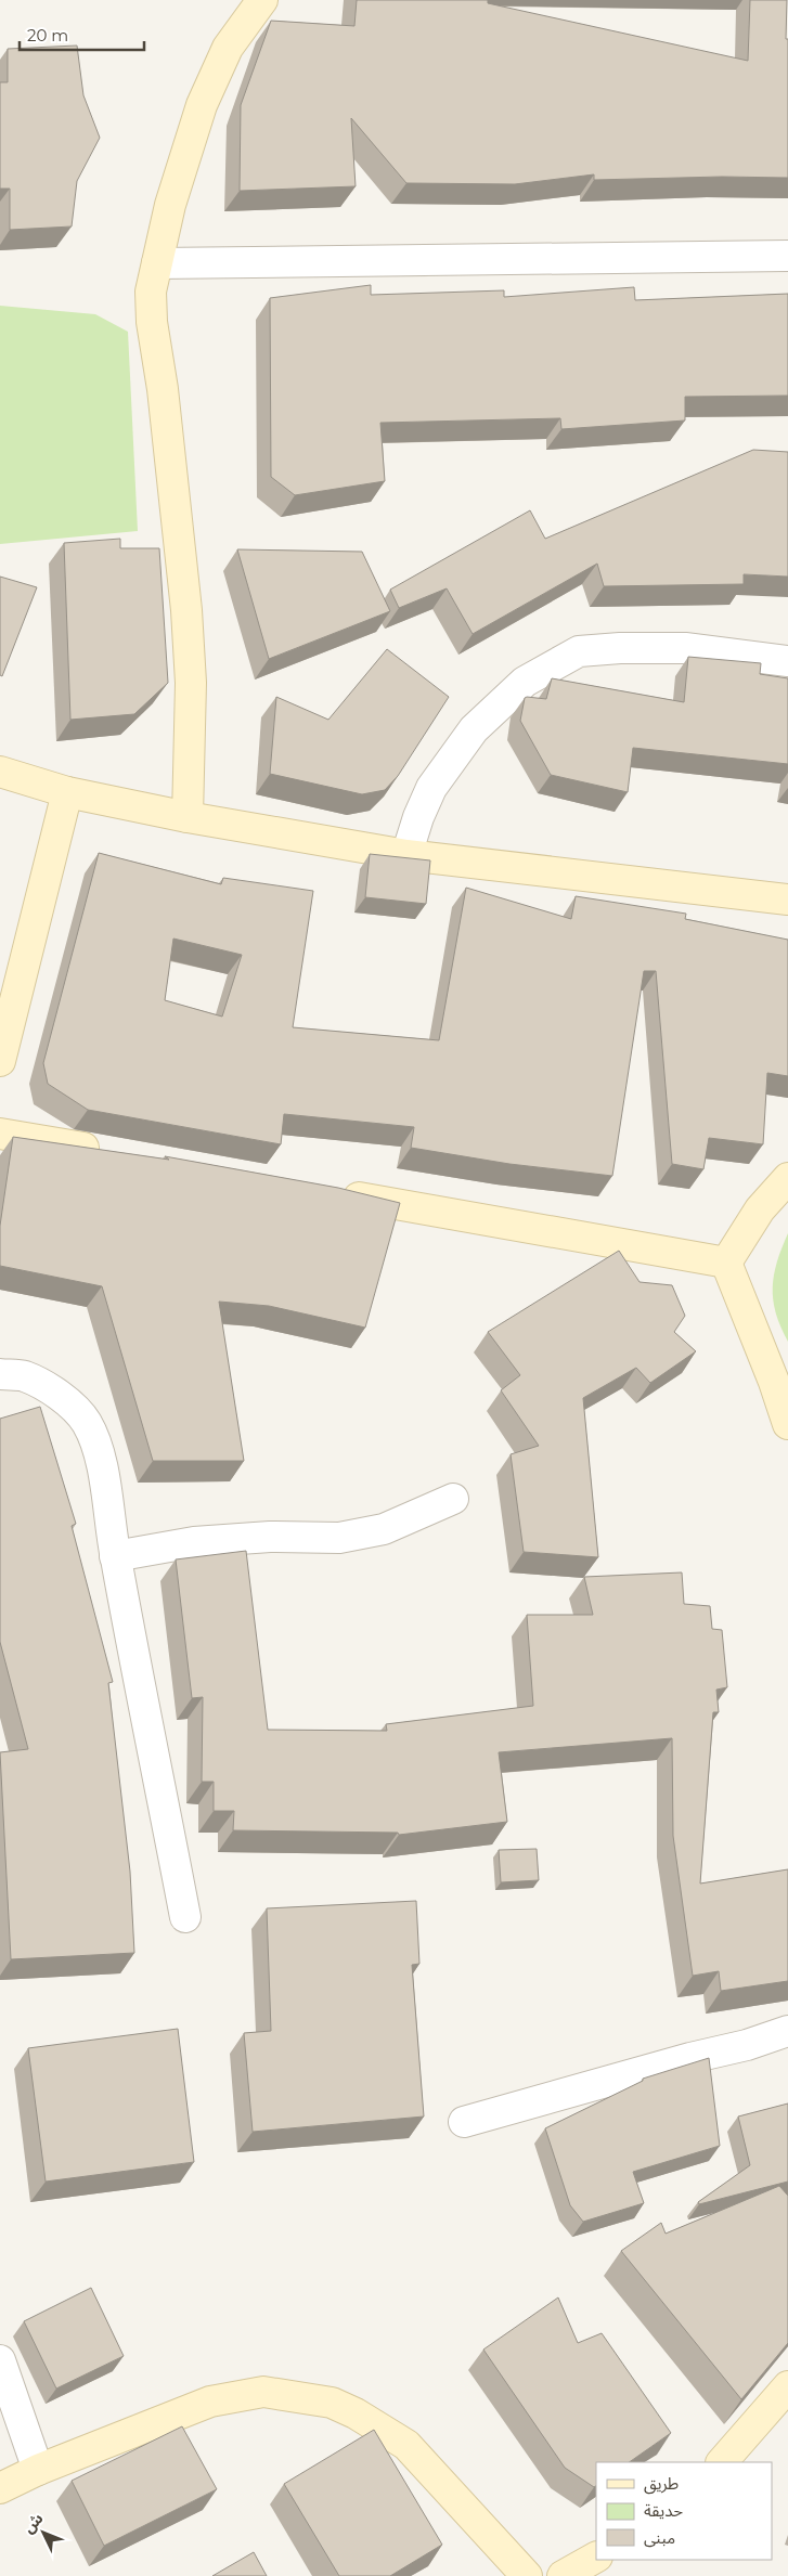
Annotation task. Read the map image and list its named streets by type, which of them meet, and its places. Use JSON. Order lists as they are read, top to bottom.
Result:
{
  "legend": ["طريق", "حديقة", "مبنى"],
  "scale_bar": "20 m",
  "north": "top left"
}
